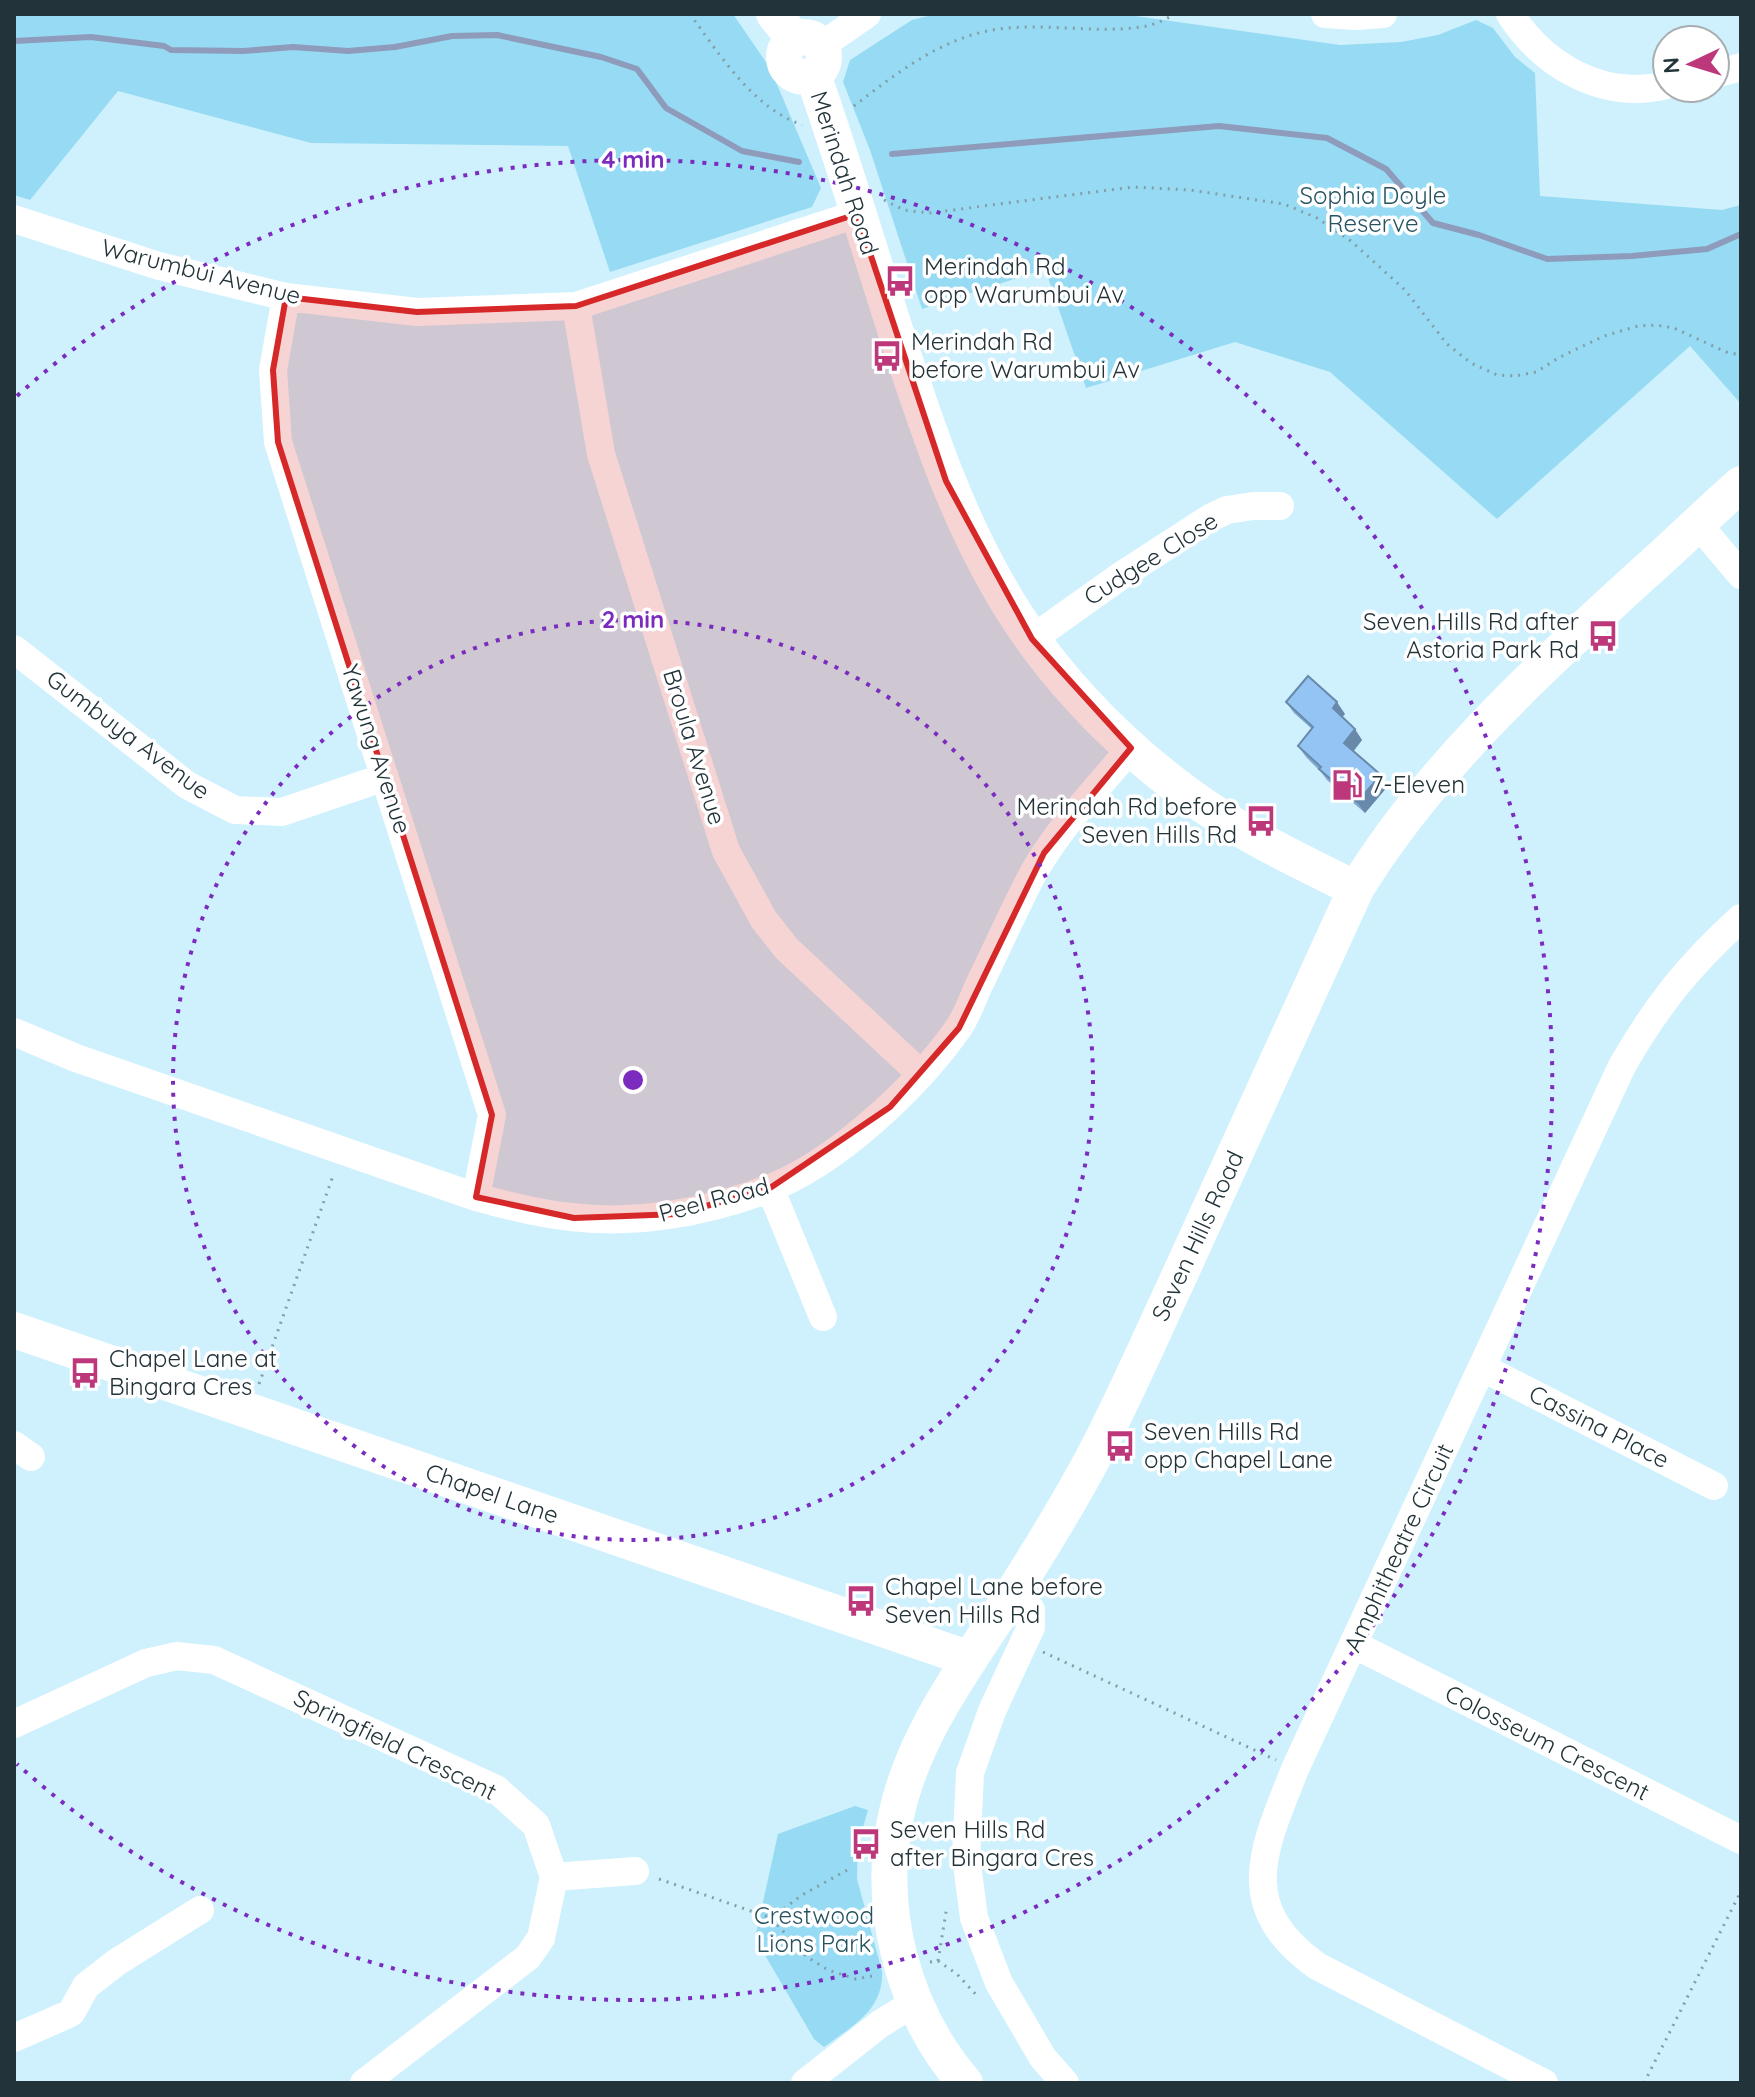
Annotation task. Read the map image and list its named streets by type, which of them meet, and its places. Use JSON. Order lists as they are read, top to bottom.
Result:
{
  "streets": {
    "main road": ["Merindah Road", "Seven Hills Road", "Chapel Lane"],
    "street": [
      "Warumbui Avenue",
      "Cudgee Close",
      "Gumbuya Avenue",
      "Broula Avenue",
      "Yawung Avenue",
      "Peel Road",
      "Cassina Place",
      "Amphitheatre Circuit",
      "Colosseum Crescent",
      "Springfield Crescent"
    ]
  },
  "crossings": [
    ["Merindah Road", "Warumbui Avenue"],
    ["Merindah Road", "Cudgee Close"],
    ["Merindah Road", "Peel Road"],
    ["Merindah Road", "Seven Hills Road"],
    ["Warumbui Avenue", "Broula Avenue"],
    ["Warumbui Avenue", "Yawung Avenue"],
    ["Gumbuya Avenue", "Yawung Avenue"],
    ["Broula Avenue", "Peel Road"],
    ["Yawung Avenue", "Peel Road"],
    ["Seven Hills Road", "Chapel Lane"],
    ["Cassina Place", "Amphitheatre Circuit"],
    ["Amphitheatre Circuit", "Colosseum Crescent"]
  ],
  "parks": ["Sophia Doyle Reserve", "Crestwood Lions Park"],
  "places": {
    "bus stop": [
      "Merindah Rd opp Warumbui Av",
      "Merindah Rd before Warumbui Av",
      "Seven Hills Rd after Astoria Park Rd",
      "Merindah Rd before Seven Hills Rd",
      "Chapel Lane at Bingara Cres",
      "Seven Hills Rd opp Chapel Lane",
      "Chapel Lane before Seven Hills Rd",
      "Seven Hills Rd after Bingara Cres"
    ],
    "fuel station": ["7-Eleven"]
  },
  "north": "left",
  "rings": ["4 min", "2 min"]
}
